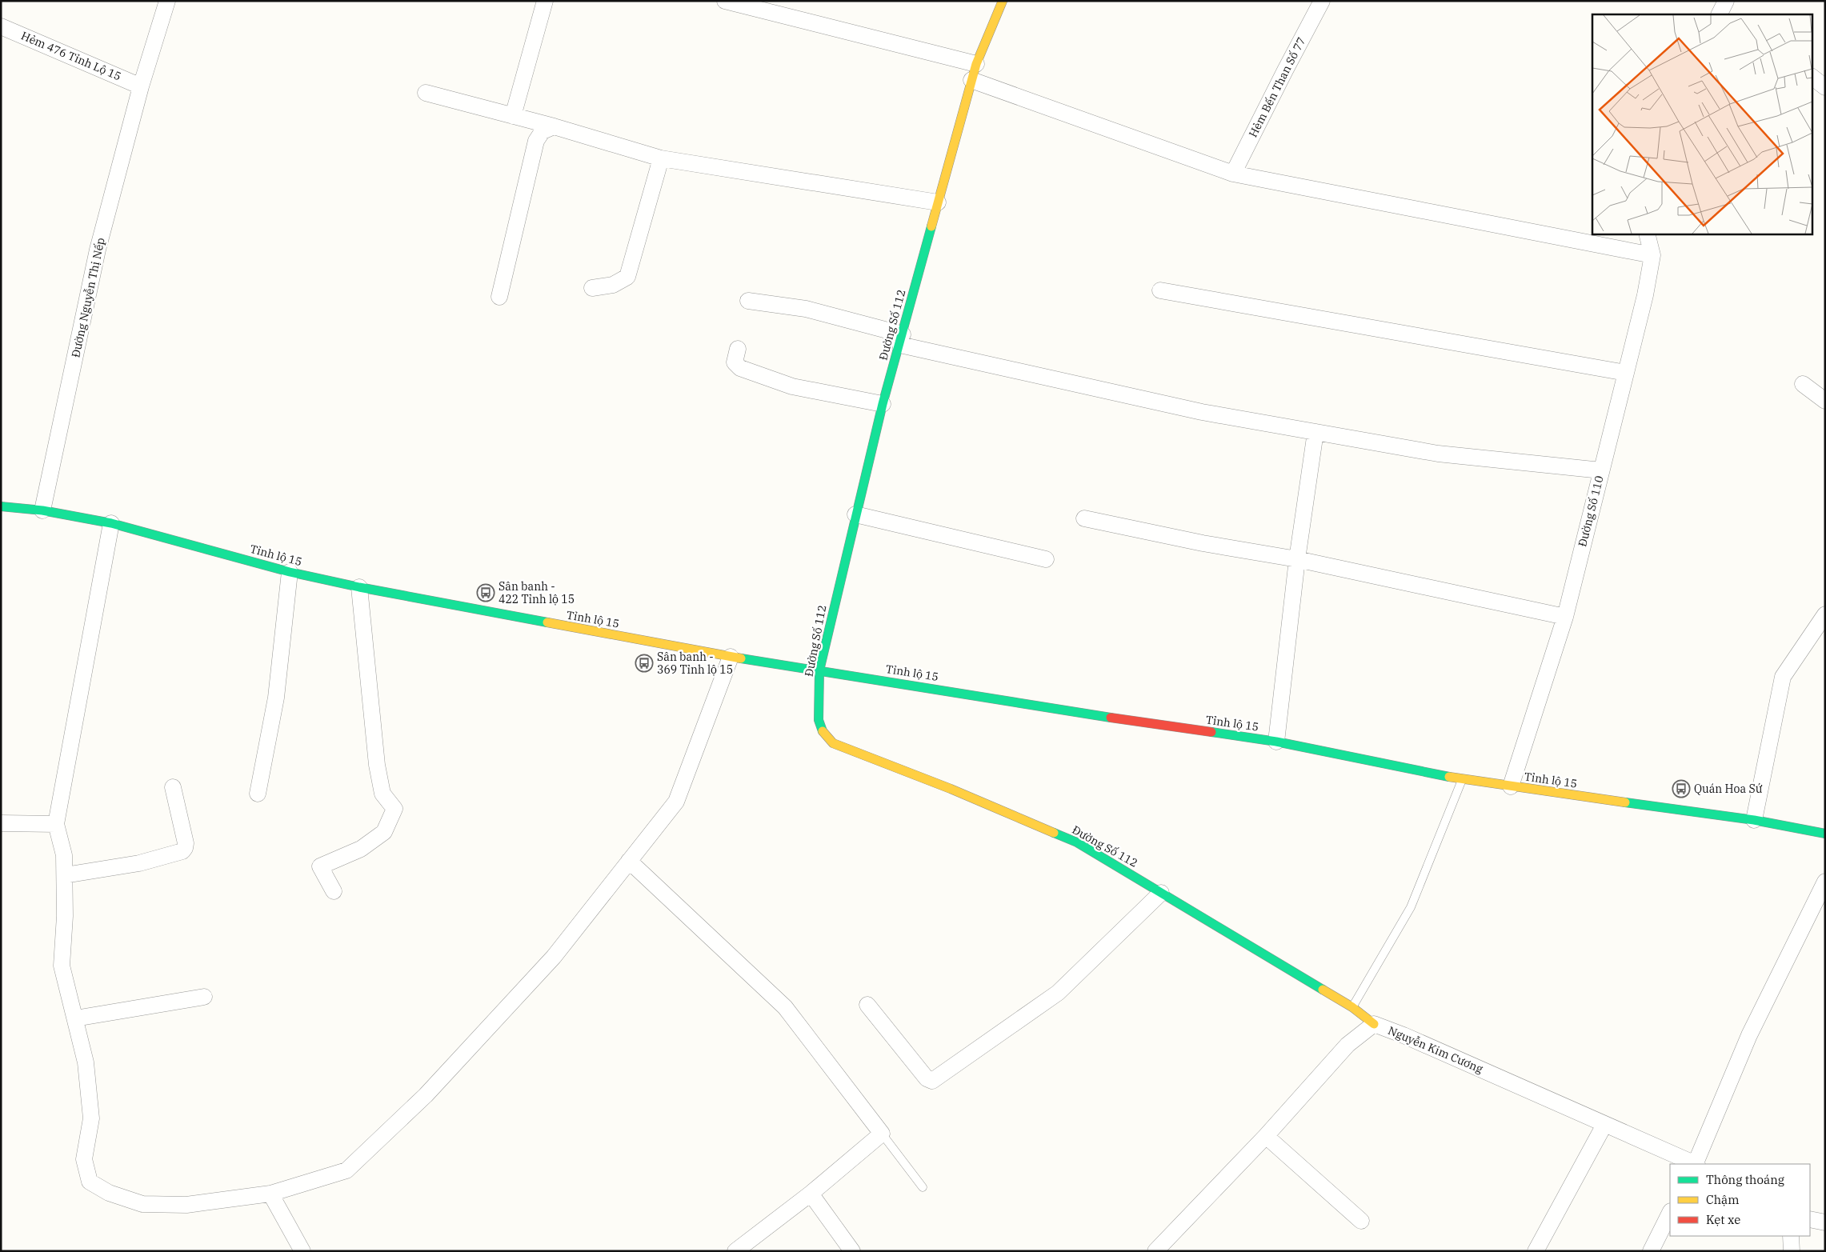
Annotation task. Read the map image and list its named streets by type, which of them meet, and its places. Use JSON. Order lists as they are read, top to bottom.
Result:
{
  "streets": {
    "main road": ["Đường Số 112", "Tỉnh lộ 15"],
    "street": [
      "Hẻm 476 Tỉnh Lộ 15",
      "Hẻm Bến Than Số 77",
      "Đường Nguyễn Thị Nếp",
      "Đường Số 110",
      "Nguyễn Kim Cương"
    ]
  },
  "crossings": [
    ["Hẻm 476 Tỉnh Lộ 15", "Đường Nguyễn Thị Nếp"],
    ["Đường Nguyễn Thị Nếp", "Tỉnh lộ 15"],
    ["Đường Số 112", "Tỉnh lộ 15"],
    ["Đường Số 112", "Nguyễn Kim Cương"],
    ["Đường Số 110", "Tỉnh lộ 15"]
  ],
  "places": {
    "bus stop": ["Sân banh - 422 Tỉnh lộ 15", "Sân banh - 369 Tỉnh lộ 15", "Quán Hoa Sứ"]
  },
  "legend": ["Thông thoáng", "Chậm", "Kẹt xe"]
}
